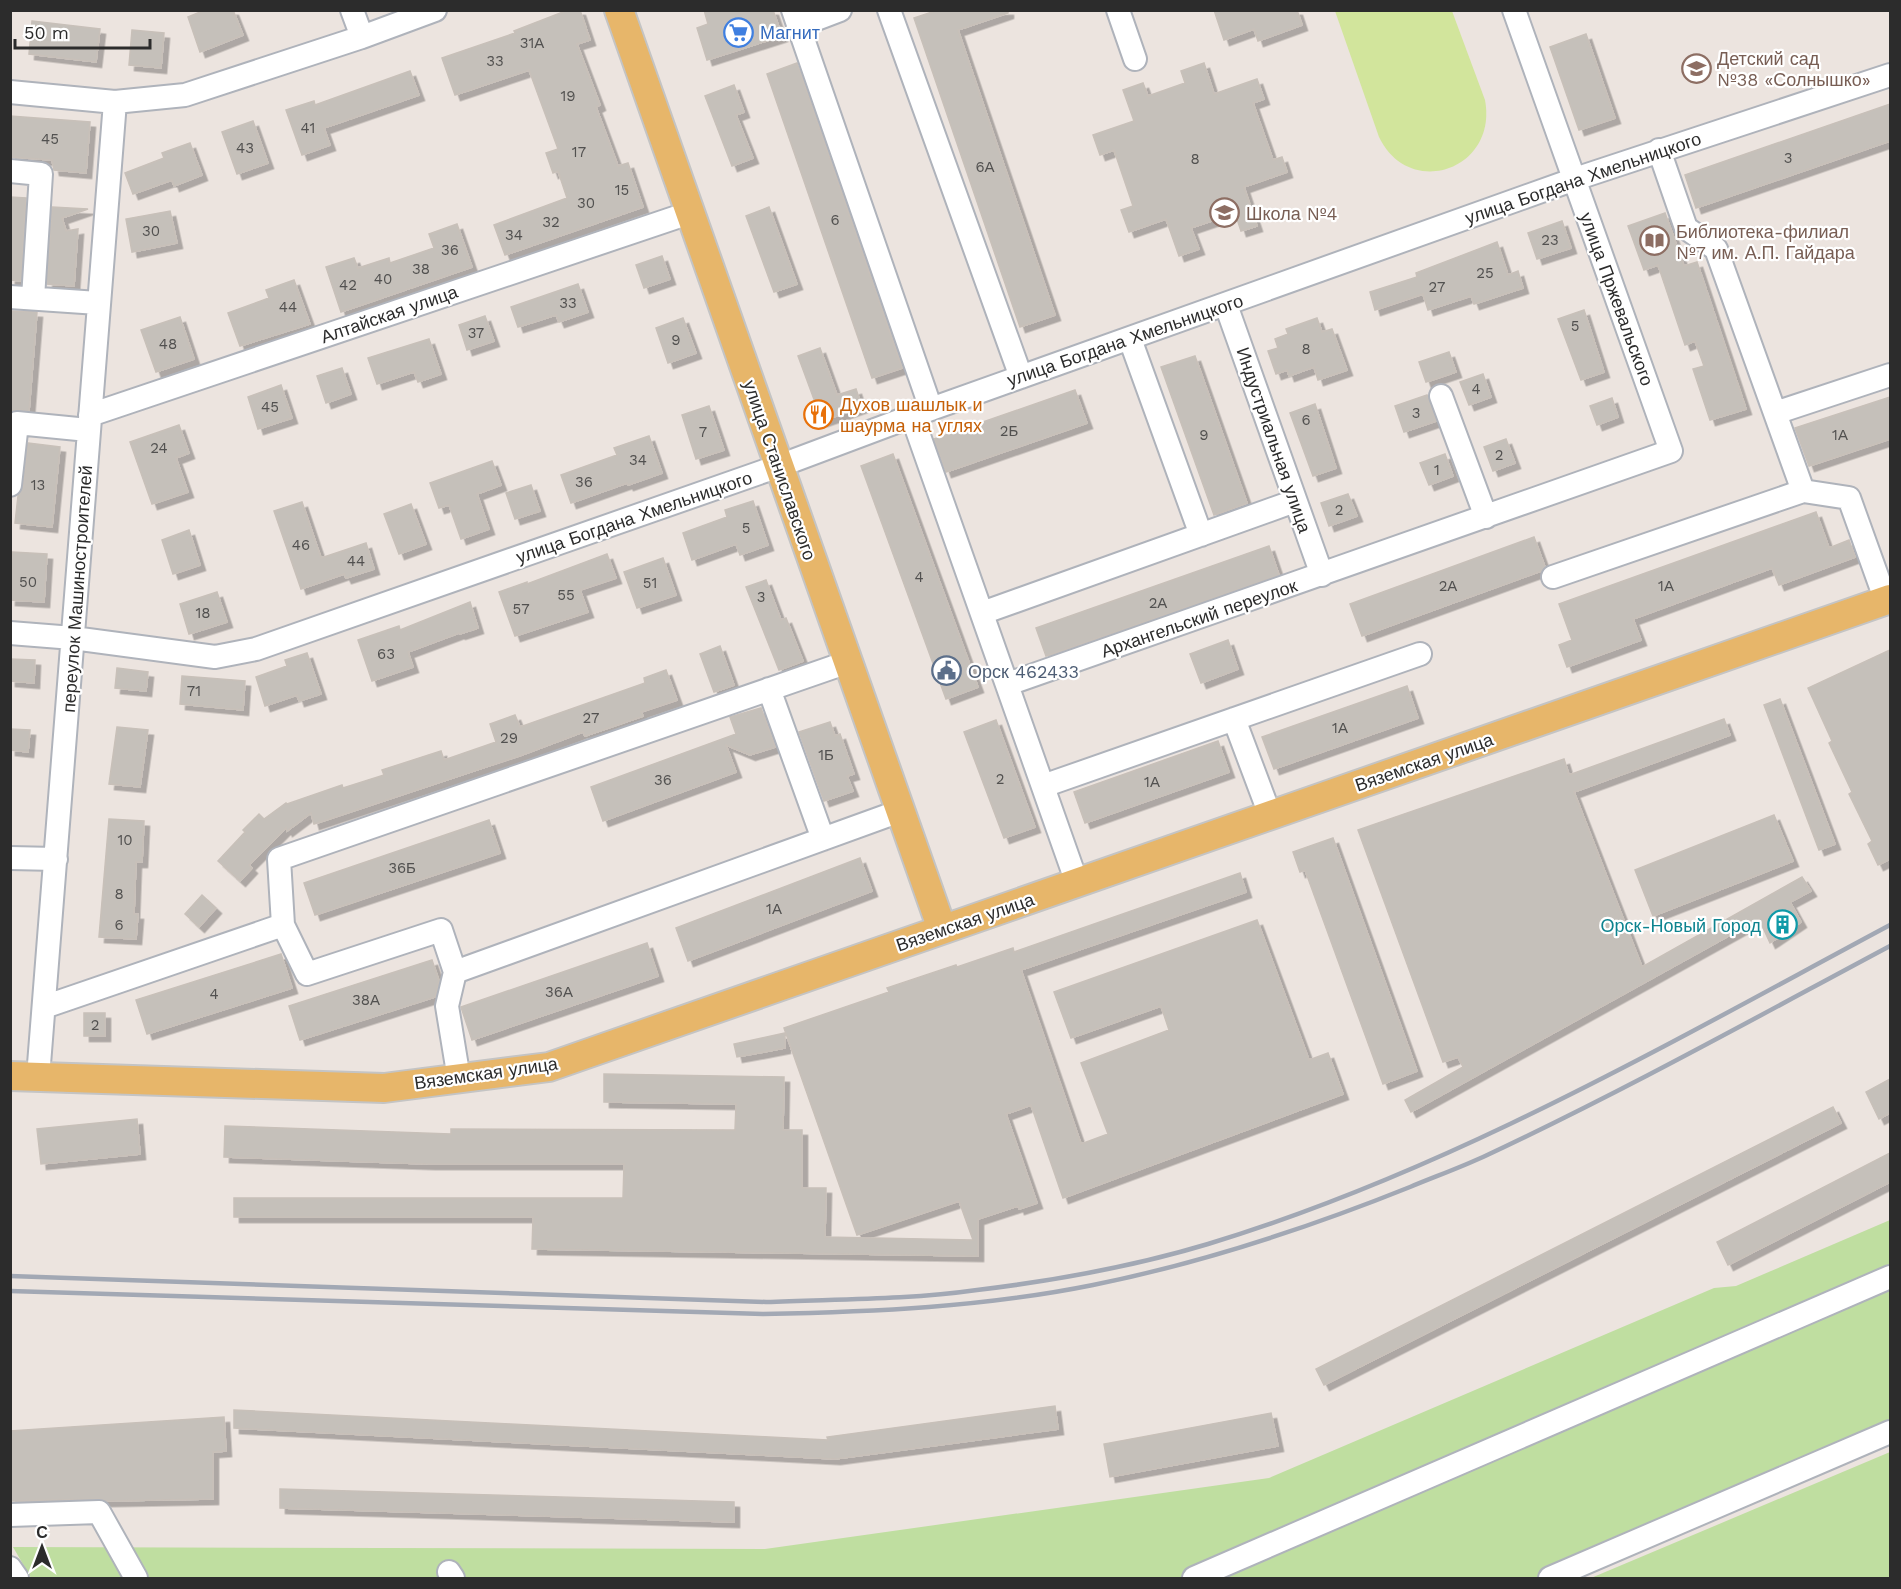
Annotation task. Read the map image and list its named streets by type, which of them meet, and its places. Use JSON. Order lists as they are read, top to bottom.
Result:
{
  "streets": {
    "main road": ["улица Станиславского", "Вяземская улица"],
    "street": [
      "улица Богдана Хмельницкого",
      "улица Пржевальского",
      "Алтайская улица",
      "Индустриальная улица",
      "переулок Машиностроителей",
      "Архангельский переулок"
    ]
  },
  "crossings": [
    ["улица Богдана Хмельницкого", "улица Пржевальского"],
    ["улица Богдана Хмельницкого", "Индустриальная улица"],
    ["улица Богдана Хмельницкого", "улица Станиславского"],
    ["улица Богдана Хмельницкого", "переулок Машиностроителей"],
    ["улица Пржевальского", "Архангельский переулок"],
    ["Алтайская улица", "улица Станиславского"],
    ["Алтайская улица", "переулок Машиностроителей"],
    ["Индустриальная улица", "Архангельский переулок"],
    ["улица Станиславского", "Вяземская улица"],
    ["переулок Машиностроителей", "Вяземская улица"]
  ],
  "places": {
    "supermarket": ["Магнит"],
    "school or university": ["Детский сад №38 «Солнышко»", "Школа №4"],
    "library": ["Библиотека-филиал №7 им. А.П. Гайдара"],
    "restaurant": ["Духов шашлык и шаурма на углях"],
    "public building": ["Орск 462433"],
    "building": ["Орск-Новый Город"]
  },
  "house_numbers": [
    "31А",
    "33",
    "19",
    "41",
    "45",
    "43",
    "17",
    "3",
    "8",
    "6А",
    "15",
    "30",
    "6",
    "32",
    "30",
    "34",
    "23",
    "36",
    "38",
    "25",
    "40",
    "42",
    "27",
    "33",
    "44",
    "5",
    "37",
    "9",
    "48",
    "8",
    "4",
    "45",
    "3",
    "6",
    "2Б",
    "7",
    "9",
    "1А",
    "24",
    "2",
    "34",
    "1",
    "36",
    "13",
    "2",
    "5",
    "46",
    "44",
    "4",
    "50",
    "51",
    "2А",
    "1А",
    "55",
    "3",
    "2А",
    "57",
    "18",
    "63",
    "71",
    "27",
    "1А",
    "29",
    "1Б",
    "2",
    "36",
    "1А",
    "10",
    "36Б",
    "8",
    "1А",
    "6",
    "36А",
    "4",
    "38А",
    "2"
  ],
  "scale_bar": "50 m",
  "north": "top"
}
